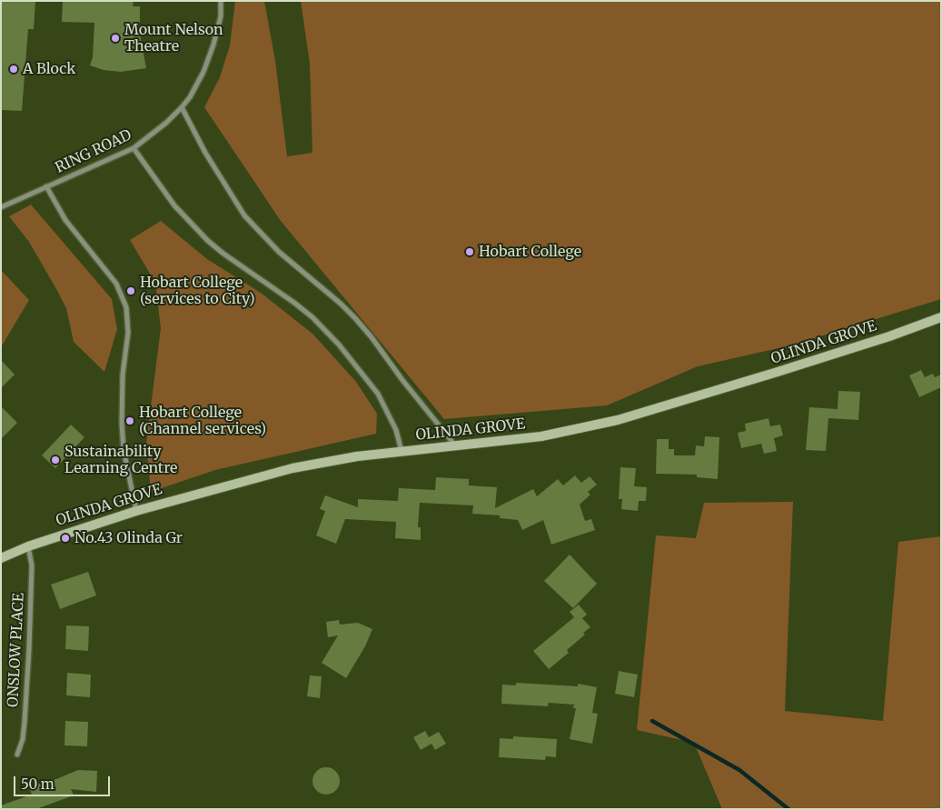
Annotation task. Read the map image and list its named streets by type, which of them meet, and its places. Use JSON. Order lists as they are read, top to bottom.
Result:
{
  "streets": {
    "main road": ["OLINDA GROVE"],
    "street": ["RING ROAD", "ONSLOW PLACE"]
  },
  "crossings": [
    ["OLINDA GROVE", "ONSLOW PLACE"]
  ],
  "places": [
    "Mount Nelson Theatre",
    "A Block",
    "Hobart College",
    "Hobart College (services to City)",
    "Hobart College (Channel services)",
    "Sustainability Learning Centre",
    "No.43 Olinda Gr"
  ],
  "scale_bar": "50 m"
}
